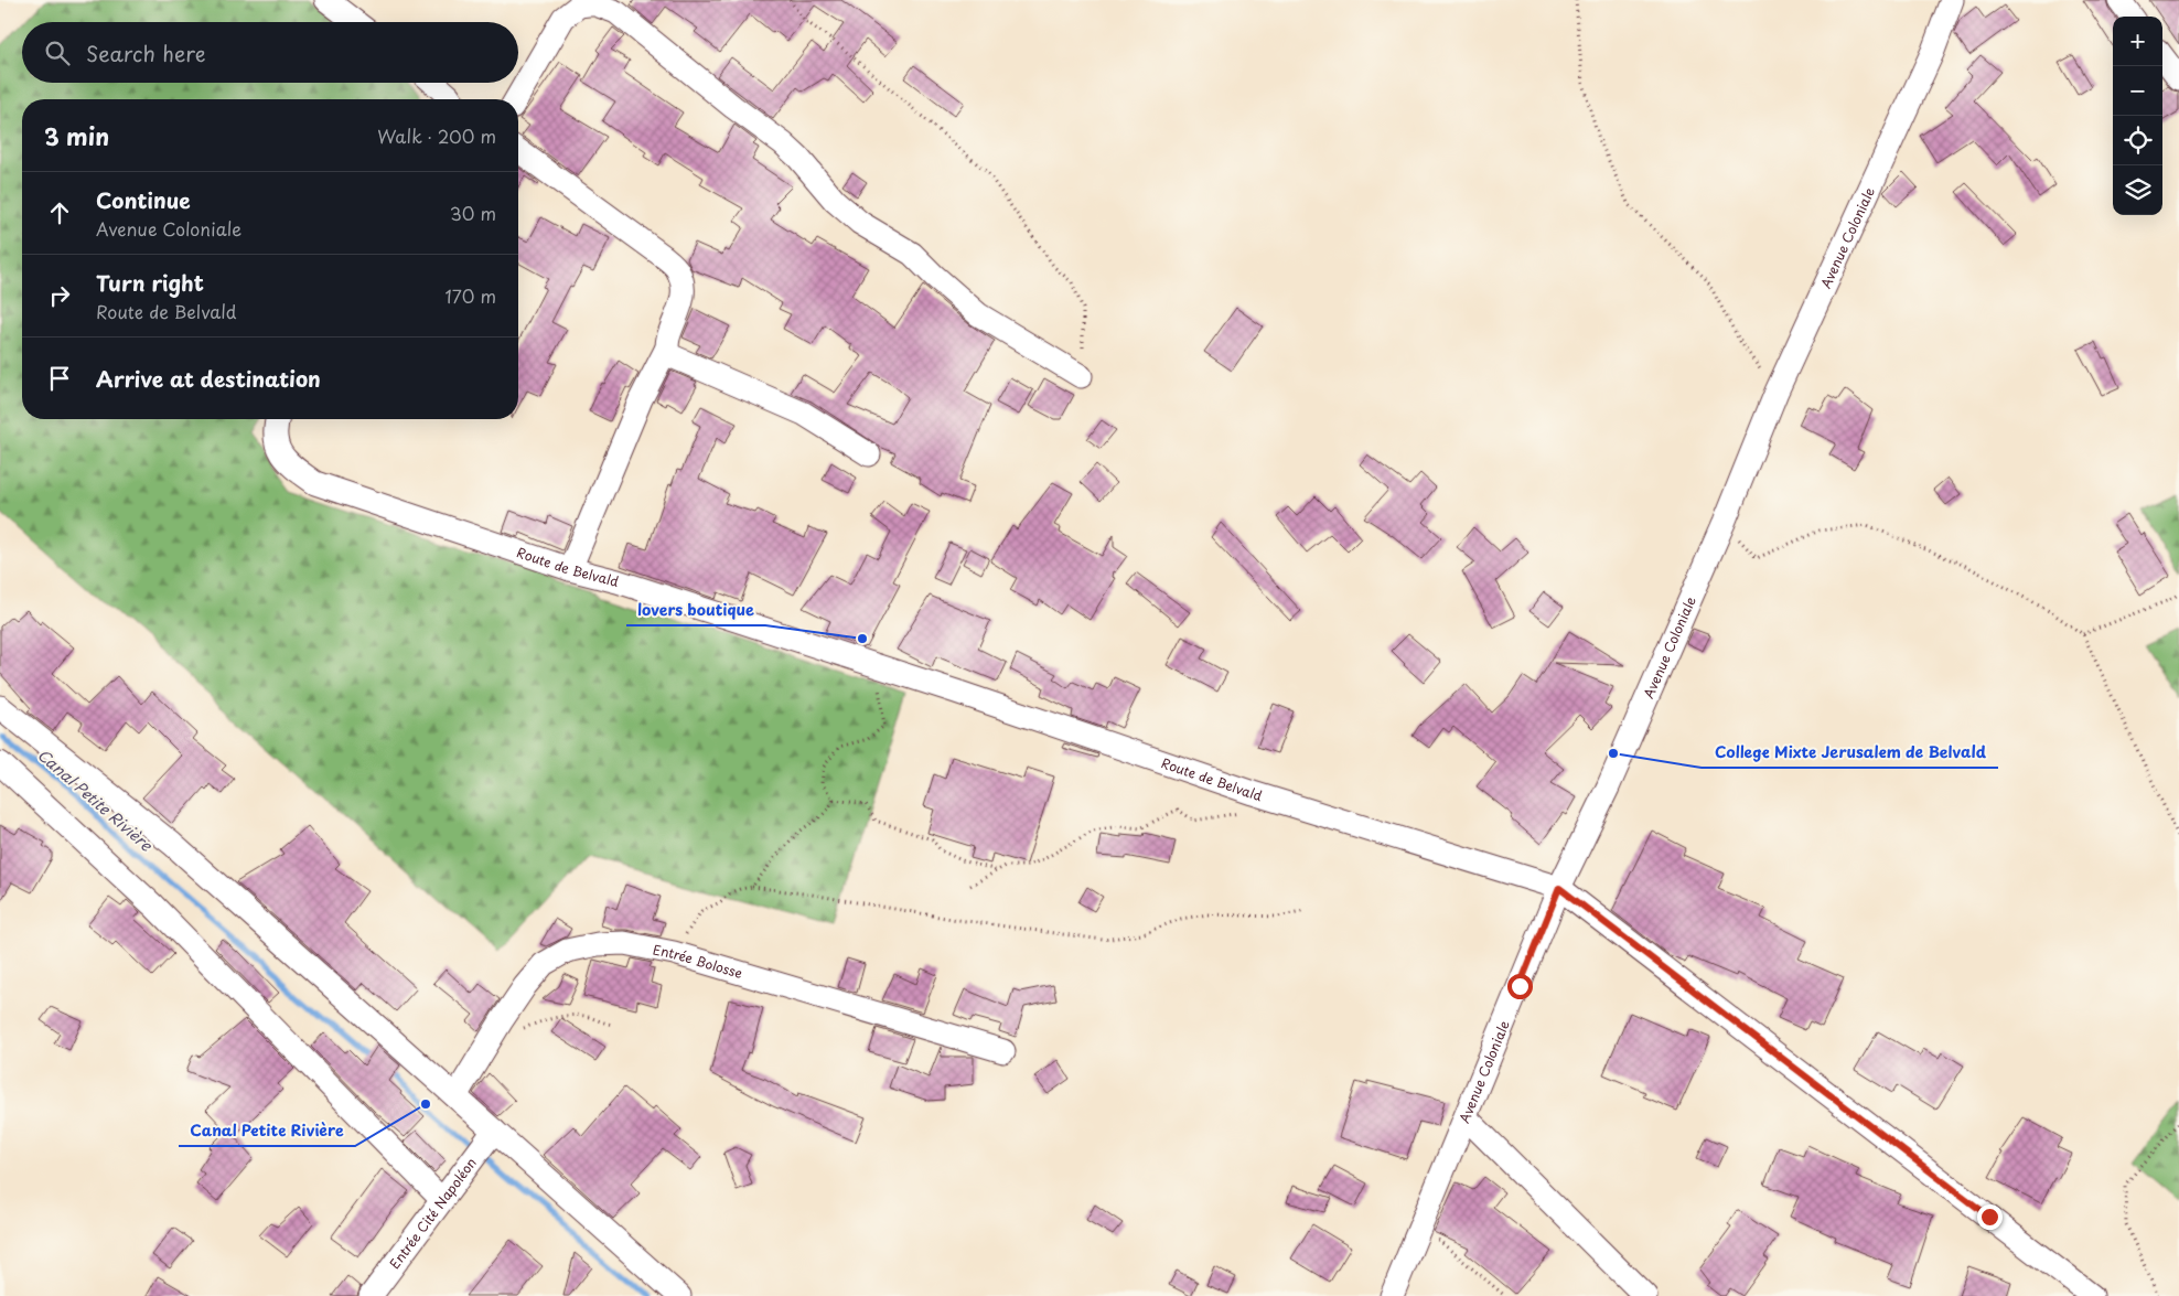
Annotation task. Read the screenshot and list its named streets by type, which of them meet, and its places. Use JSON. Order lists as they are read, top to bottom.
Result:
{
  "streets": {
    "street": [
      "Avenue Coloniale",
      "Route de Belvald",
      "Entrée Bolosse",
      "Entrée Cité Napoléon"
    ]
  },
  "crossings": [
    ["Avenue Coloniale", "Route de Belvald"]
  ],
  "water": ["Canal Petite Rivière"],
  "places": ["lovers boutique", "College Mixte Jerusalem de Belvald", "Canal Petite Rivière"],
  "page": {
    "map_buttons": ["+", "−"],
    "search": "Search here",
    "heading": ["3 min", "Walk · 200 m"],
    "list": [
      ["Continue", "Avenue Coloniale", "30 m"],
      ["Turn right", "Route de Belvald", "170 m"],
      "Arrive at destination"
    ]
  }
}
